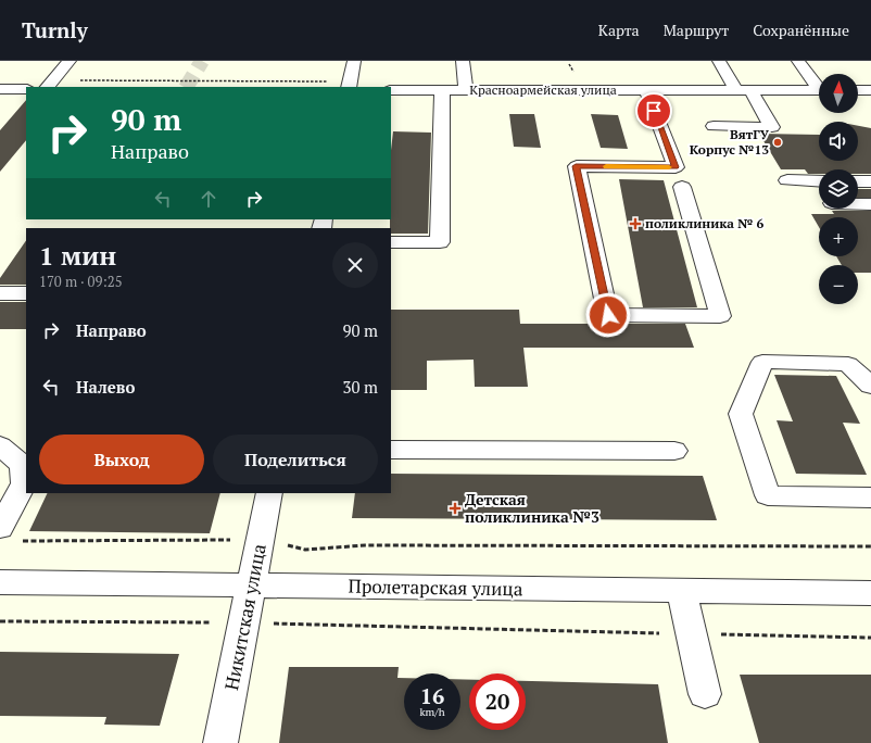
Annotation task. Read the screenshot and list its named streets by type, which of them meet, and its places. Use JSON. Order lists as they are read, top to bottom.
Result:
{
  "streets": {
    "street": ["Красноармейская улица", "Пролетарская улица", "Никитская улица"]
  },
  "crossings": [
    ["Пролетарская улица", "Никитская улица"]
  ],
  "places": {
    "other": ["ВятГУ Корпус №13"],
    "health": ["поликлиника № 6", "Детская поликлиника №3"]
  },
  "north": "top",
  "page": {
    "header": "Turnly",
    "nav": ["Карта", "Маршрут", "Сохранённые"],
    "map_buttons": ["+", "−"],
    "turn": ["90 m", "Направо"],
    "heading": ["1 мин", "170 m · 09:25"],
    "list": [
      {
        "name": "Направо",
        "value": "90 m"
      },
      {
        "name": "Налево",
        "value": "30 m"
      }
    ],
    "buttons": ["Выход", "Поделиться"],
    "speed": "16 km/h",
    "limit": "20"
  }
}
